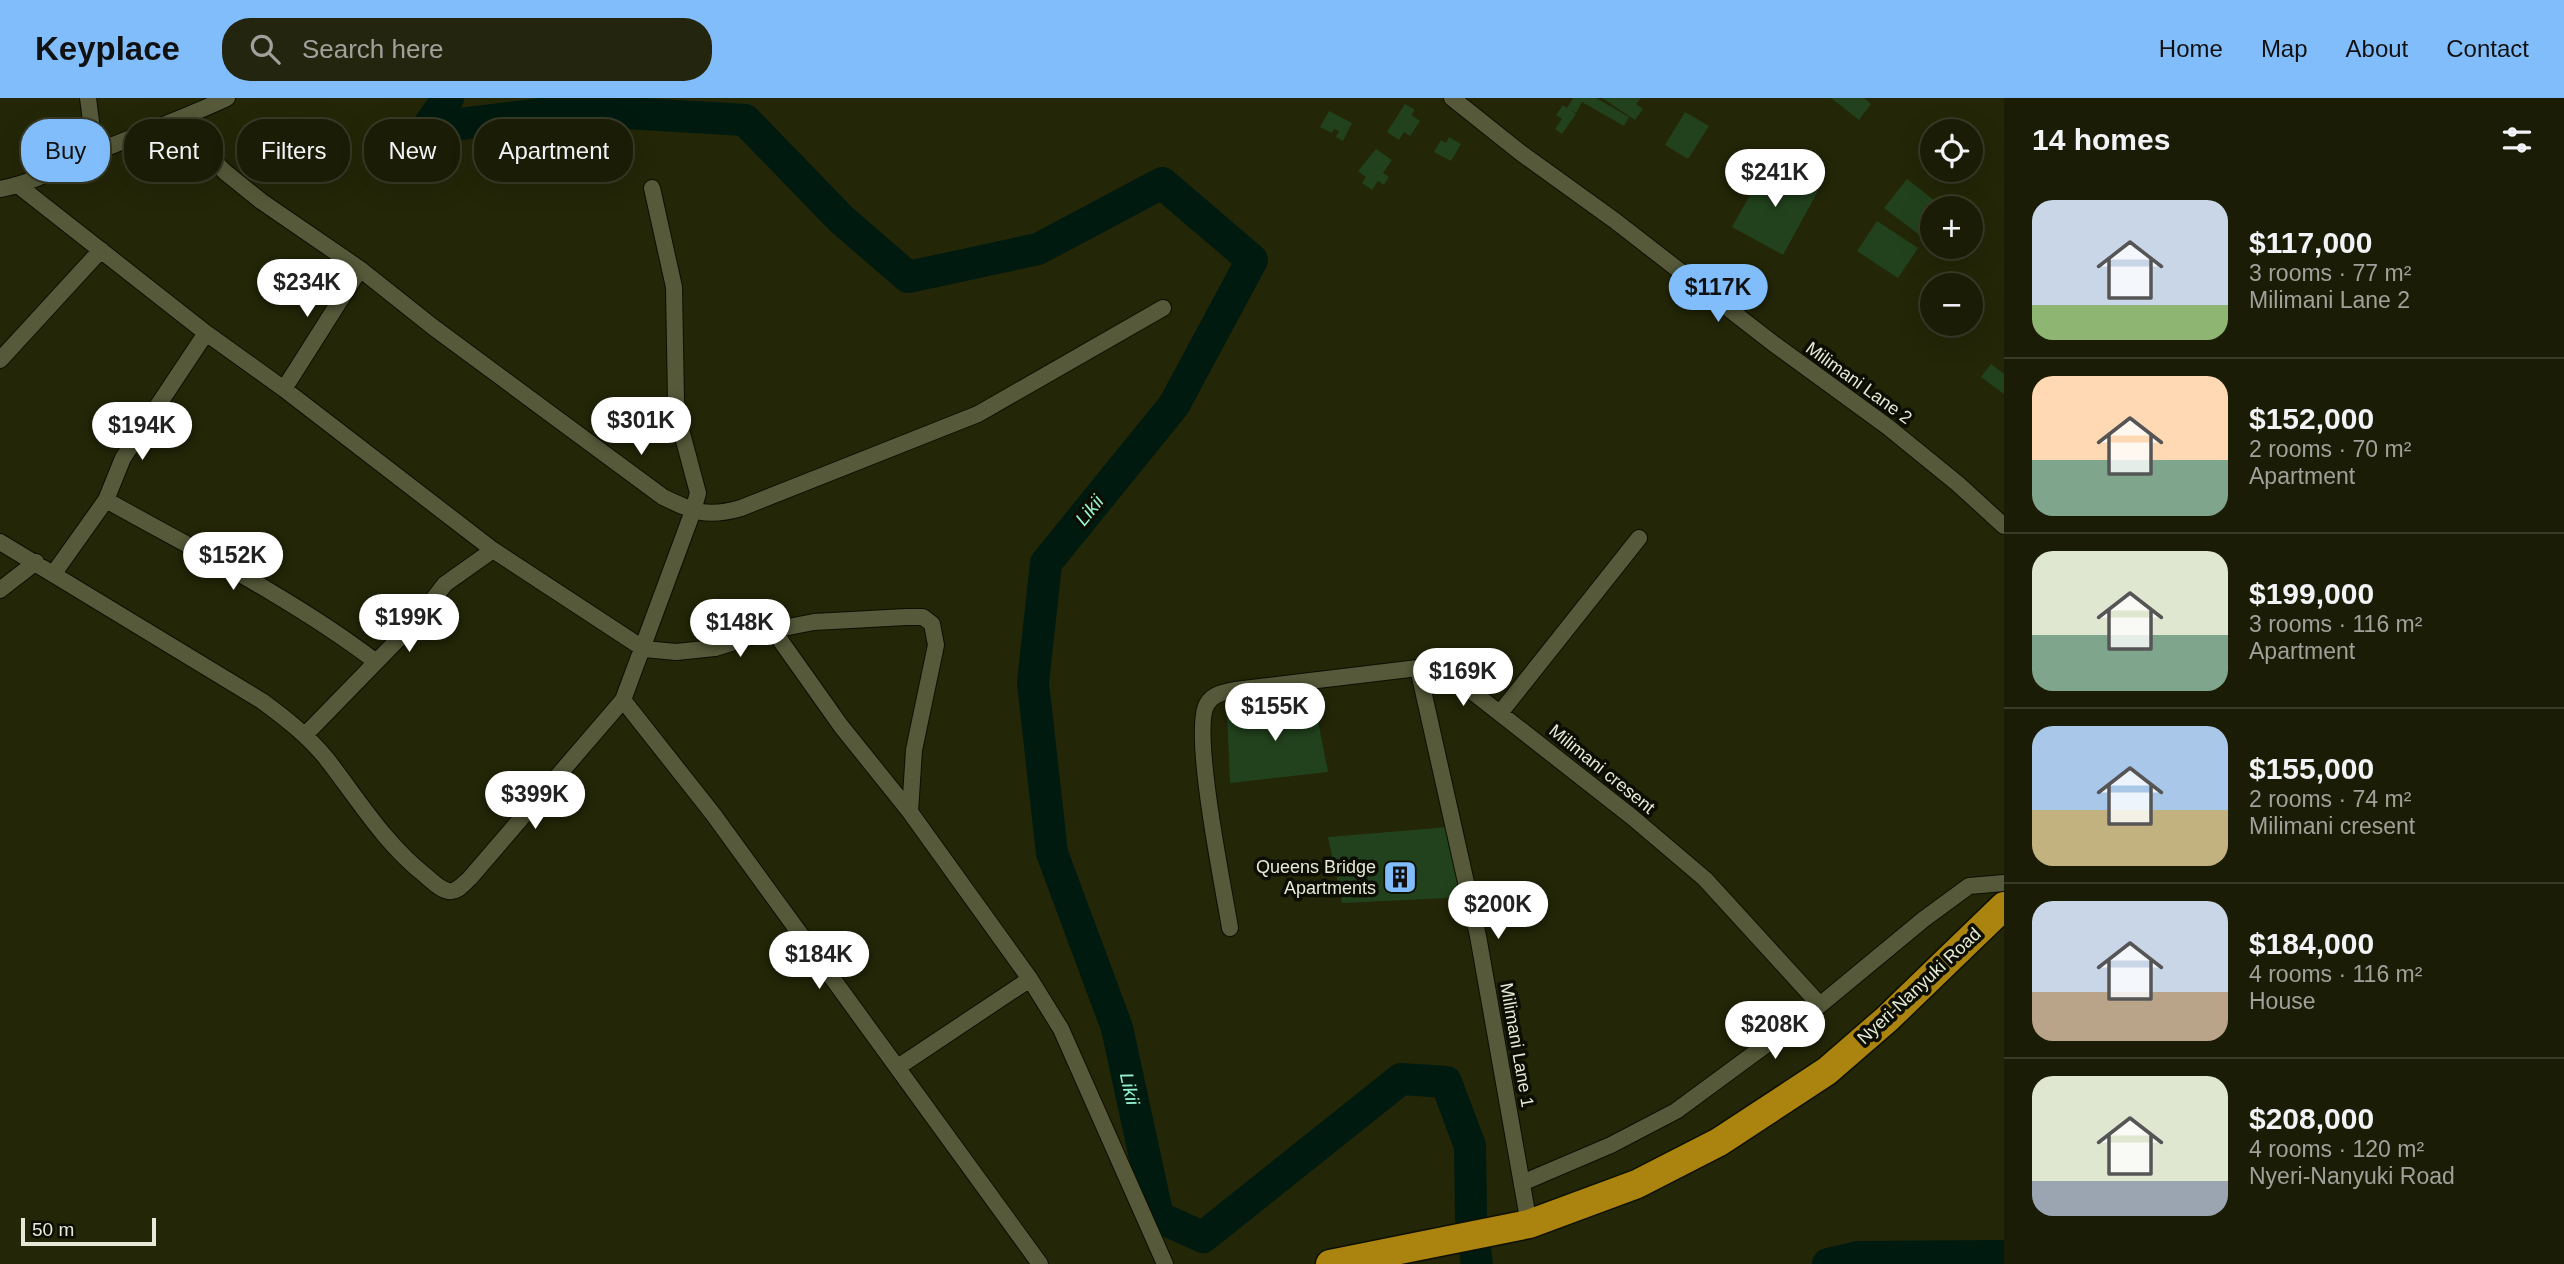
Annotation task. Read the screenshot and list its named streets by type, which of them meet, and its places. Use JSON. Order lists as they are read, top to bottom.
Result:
{
  "streets": {
    "highway": ["Nyeri-Nanyuki Road"],
    "street": ["Milimani Lane 2", "Milimani cresent", "Milimani Lane 1"]
  },
  "crossings": [
    ["Milimani cresent", "Milimani Lane 1"],
    ["Nyeri-Nanyuki Road", "Milimani Lane 1"]
  ],
  "water": ["Likii"],
  "places": {
    "building": ["Queens Bridge Apartments"]
  },
  "scale_bar": "50 m",
  "page": {
    "header": "Keyplace",
    "search": "Search here",
    "nav": [
      "Home",
      "Map",
      "About",
      "Contact"
    ],
    "heading": "14 homes",
    "map_buttons": ["+", "−"],
    "chip": [
      "Buy",
      "Rent",
      "Filters",
      "New",
      "Apartment"
    ],
    "price": [
      "$241K",
      "$234K",
      "$117K",
      "$301K",
      "$194K",
      "$152K",
      "$199K",
      "$148K",
      "$169K",
      "$155K",
      "$399K",
      "$200K",
      "$184K",
      "$208K"
    ],
    "list": [
      {
        "name": "$117,000",
        "note": "3 rooms · 77 m² · Milimani Lane 2"
      },
      {
        "name": "$152,000",
        "note": "2 rooms · 70 m² · Apartment"
      },
      {
        "name": "$199,000",
        "note": "3 rooms · 116 m² · Apartment"
      },
      {
        "name": "$155,000",
        "note": "2 rooms · 74 m² · Milimani cresent"
      },
      {
        "name": "$184,000",
        "note": "4 rooms · 116 m² · House"
      },
      {
        "name": "$208,000",
        "note": "4 rooms · 120 m² · Nyeri-Nanyuki Road"
      }
    ],
    "scale": "50 m"
  }
}
